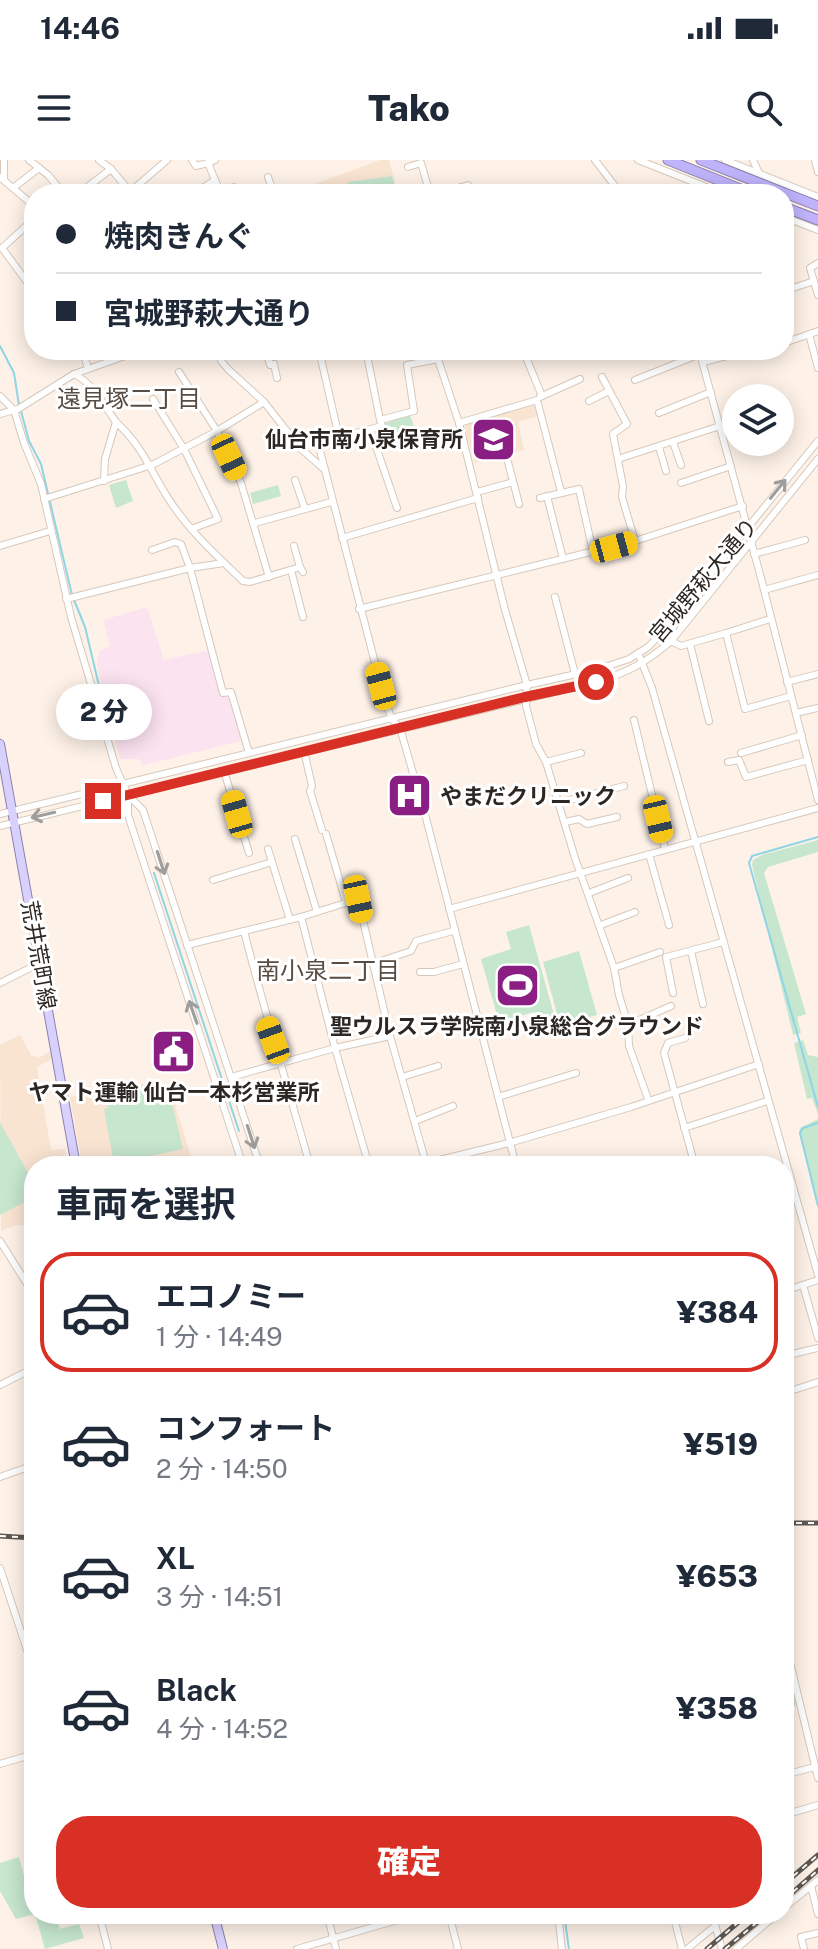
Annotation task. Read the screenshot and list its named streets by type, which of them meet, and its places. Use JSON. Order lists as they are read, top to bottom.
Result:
{
  "streets": {
    "main road": ["荒井荒町線"],
    "street": ["宮城野萩大通り"]
  },
  "crossings": [
    ["宮城野萩大通り", "荒井荒町線"]
  ],
  "districts": ["遠見塚二丁目", "南小泉二丁目"],
  "places": {
    "school or university": ["仙台市南小泉保育所"],
    "hospital": ["やまだクリニック"],
    "sports": ["聖ウルスラ学院南小泉総合グラウンド"],
    "public building": ["ヤマト運輸 仙台一本杉営業所"]
  },
  "page": {
    "status": "14:46",
    "header": "Tako",
    "banner": ["焼肉きんぐ", "宮城野萩大通り"],
    "bubble": "2 分",
    "heading": "車両を選択",
    "list": [
      {
        "name": "エコノミー",
        "note": "1 分 · 14:49",
        "value": "¥384"
      },
      {
        "name": "コンフォート",
        "note": "2 分 · 14:50",
        "value": "¥519"
      },
      {
        "name": "XL",
        "note": "3 分 · 14:51",
        "value": "¥653"
      },
      {
        "name": "Black",
        "note": "4 分 · 14:52",
        "value": "¥358"
      }
    ],
    "buttons": "確定"
  }
}
